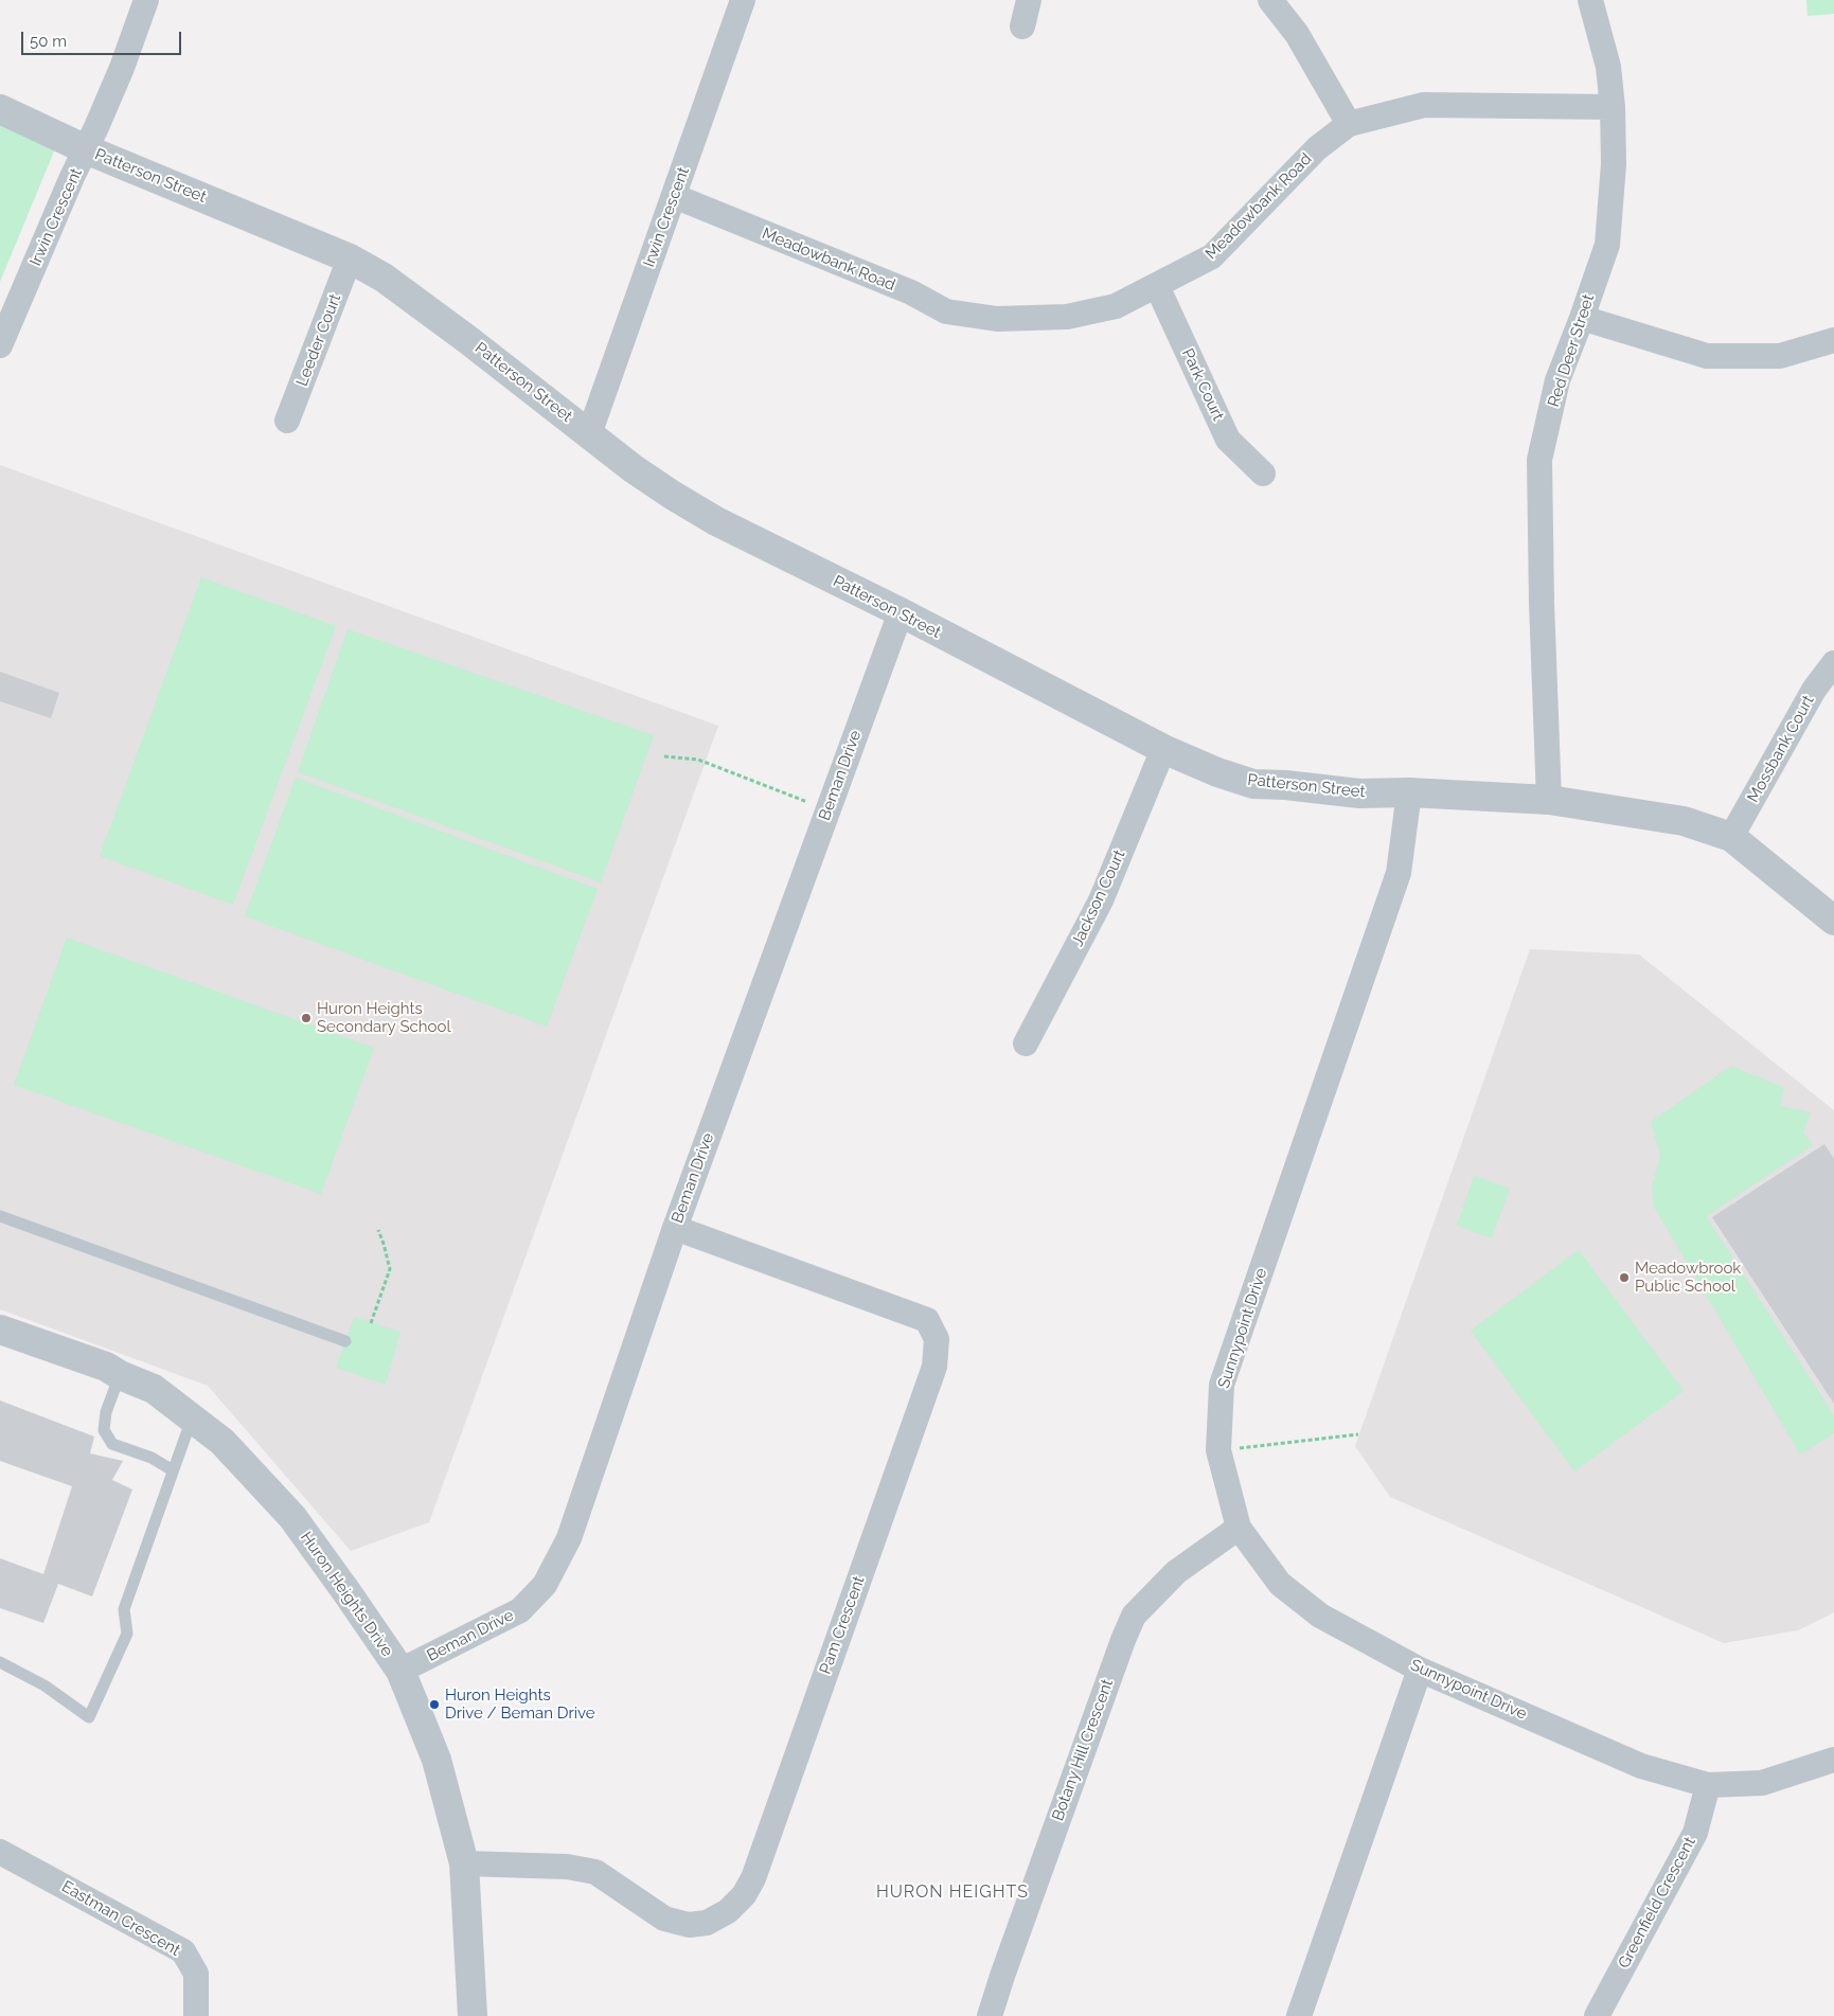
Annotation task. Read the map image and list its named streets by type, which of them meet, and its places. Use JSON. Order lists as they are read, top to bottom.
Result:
{
  "streets": {
    "street": [
      "Patterson Street",
      "Meadowbank Road",
      "Irwin Crescent",
      "Leeder Court",
      "Red Deer Street",
      "Park Court",
      "Mossbank Court",
      "Beman Drive",
      "Jackson Court",
      "Sunnypoint Drive",
      "Huron Heights Drive",
      "Pam Crescent",
      "Botany Hill Crescent",
      "Greenfield Crescent",
      "Eastman Crescent"
    ]
  },
  "crossings": [
    ["Patterson Street", "Irwin Crescent"],
    ["Patterson Street", "Leeder Court"],
    ["Patterson Street", "Red Deer Street"],
    ["Patterson Street", "Mossbank Court"],
    ["Patterson Street", "Beman Drive"],
    ["Patterson Street", "Jackson Court"],
    ["Patterson Street", "Sunnypoint Drive"],
    ["Meadowbank Road", "Irwin Crescent"],
    ["Meadowbank Road", "Red Deer Street"],
    ["Meadowbank Road", "Park Court"],
    ["Beman Drive", "Huron Heights Drive"],
    ["Beman Drive", "Pam Crescent"],
    ["Sunnypoint Drive", "Botany Hill Crescent"],
    ["Sunnypoint Drive", "Greenfield Crescent"],
    ["Huron Heights Drive", "Pam Crescent"]
  ],
  "districts": ["HURON HEIGHTS"],
  "places": ["Huron Heights Secondary School", "Meadowbrook Public School", "Huron Heights Drive / Beman Drive"],
  "scale_bar": "50 m"
}
